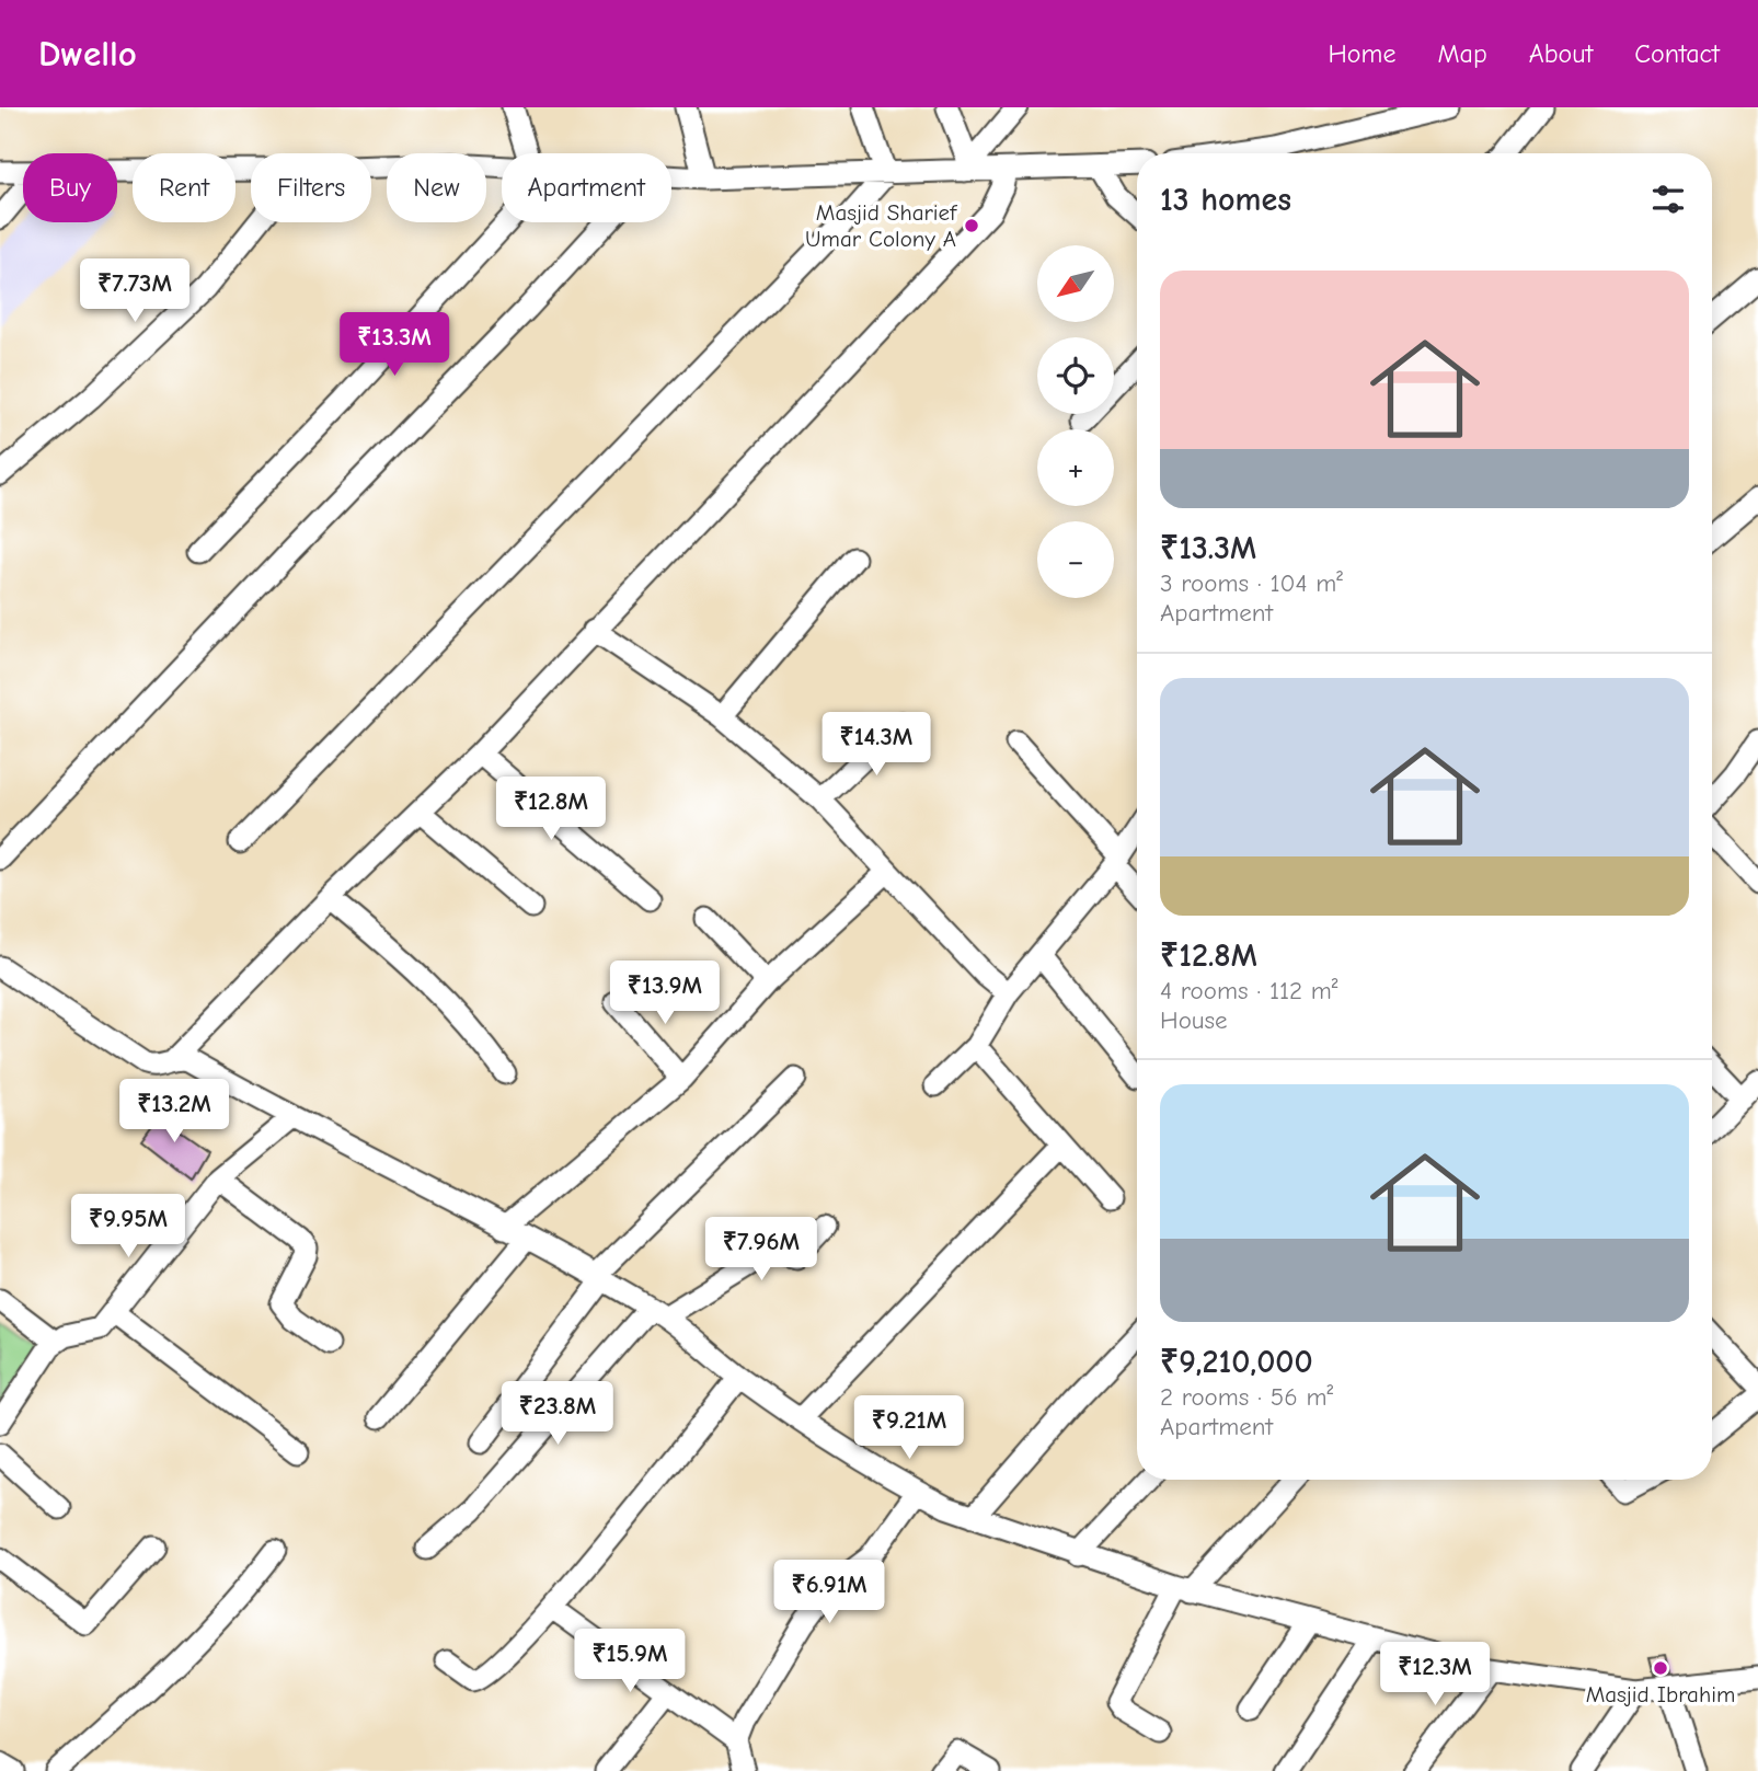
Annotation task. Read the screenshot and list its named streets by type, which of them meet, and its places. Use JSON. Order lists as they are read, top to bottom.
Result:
{
  "places": ["Masjid Sharief Umar Colony A", "Masjid Ibrahim"],
  "north": "bottom left",
  "page": {
    "header": "Dwello",
    "nav": [
      "Home",
      "Map",
      "About",
      "Contact"
    ],
    "chip": [
      "Buy",
      "Rent",
      "Filters",
      "New",
      "Apartment"
    ],
    "heading": "13 homes",
    "map_buttons": ["+", "−"],
    "list": [
      {
        "name": "₹13.3M",
        "note": "3 rooms · 104 m² · Apartment"
      },
      {
        "name": "₹12.8M",
        "note": "4 rooms · 112 m² · House"
      },
      {
        "name": "₹9,210,000",
        "note": "2 rooms · 56 m² · Apartment"
      }
    ],
    "price": [
      "₹7.73M",
      "₹13.3M",
      "₹14.3M",
      "₹12.8M",
      "₹13.9M",
      "₹13.2M",
      "₹9.95M",
      "₹7.96M",
      "₹23.8M",
      "₹9.21M",
      "₹6.91M",
      "₹15.9M",
      "₹12.3M"
    ]
  }
}
